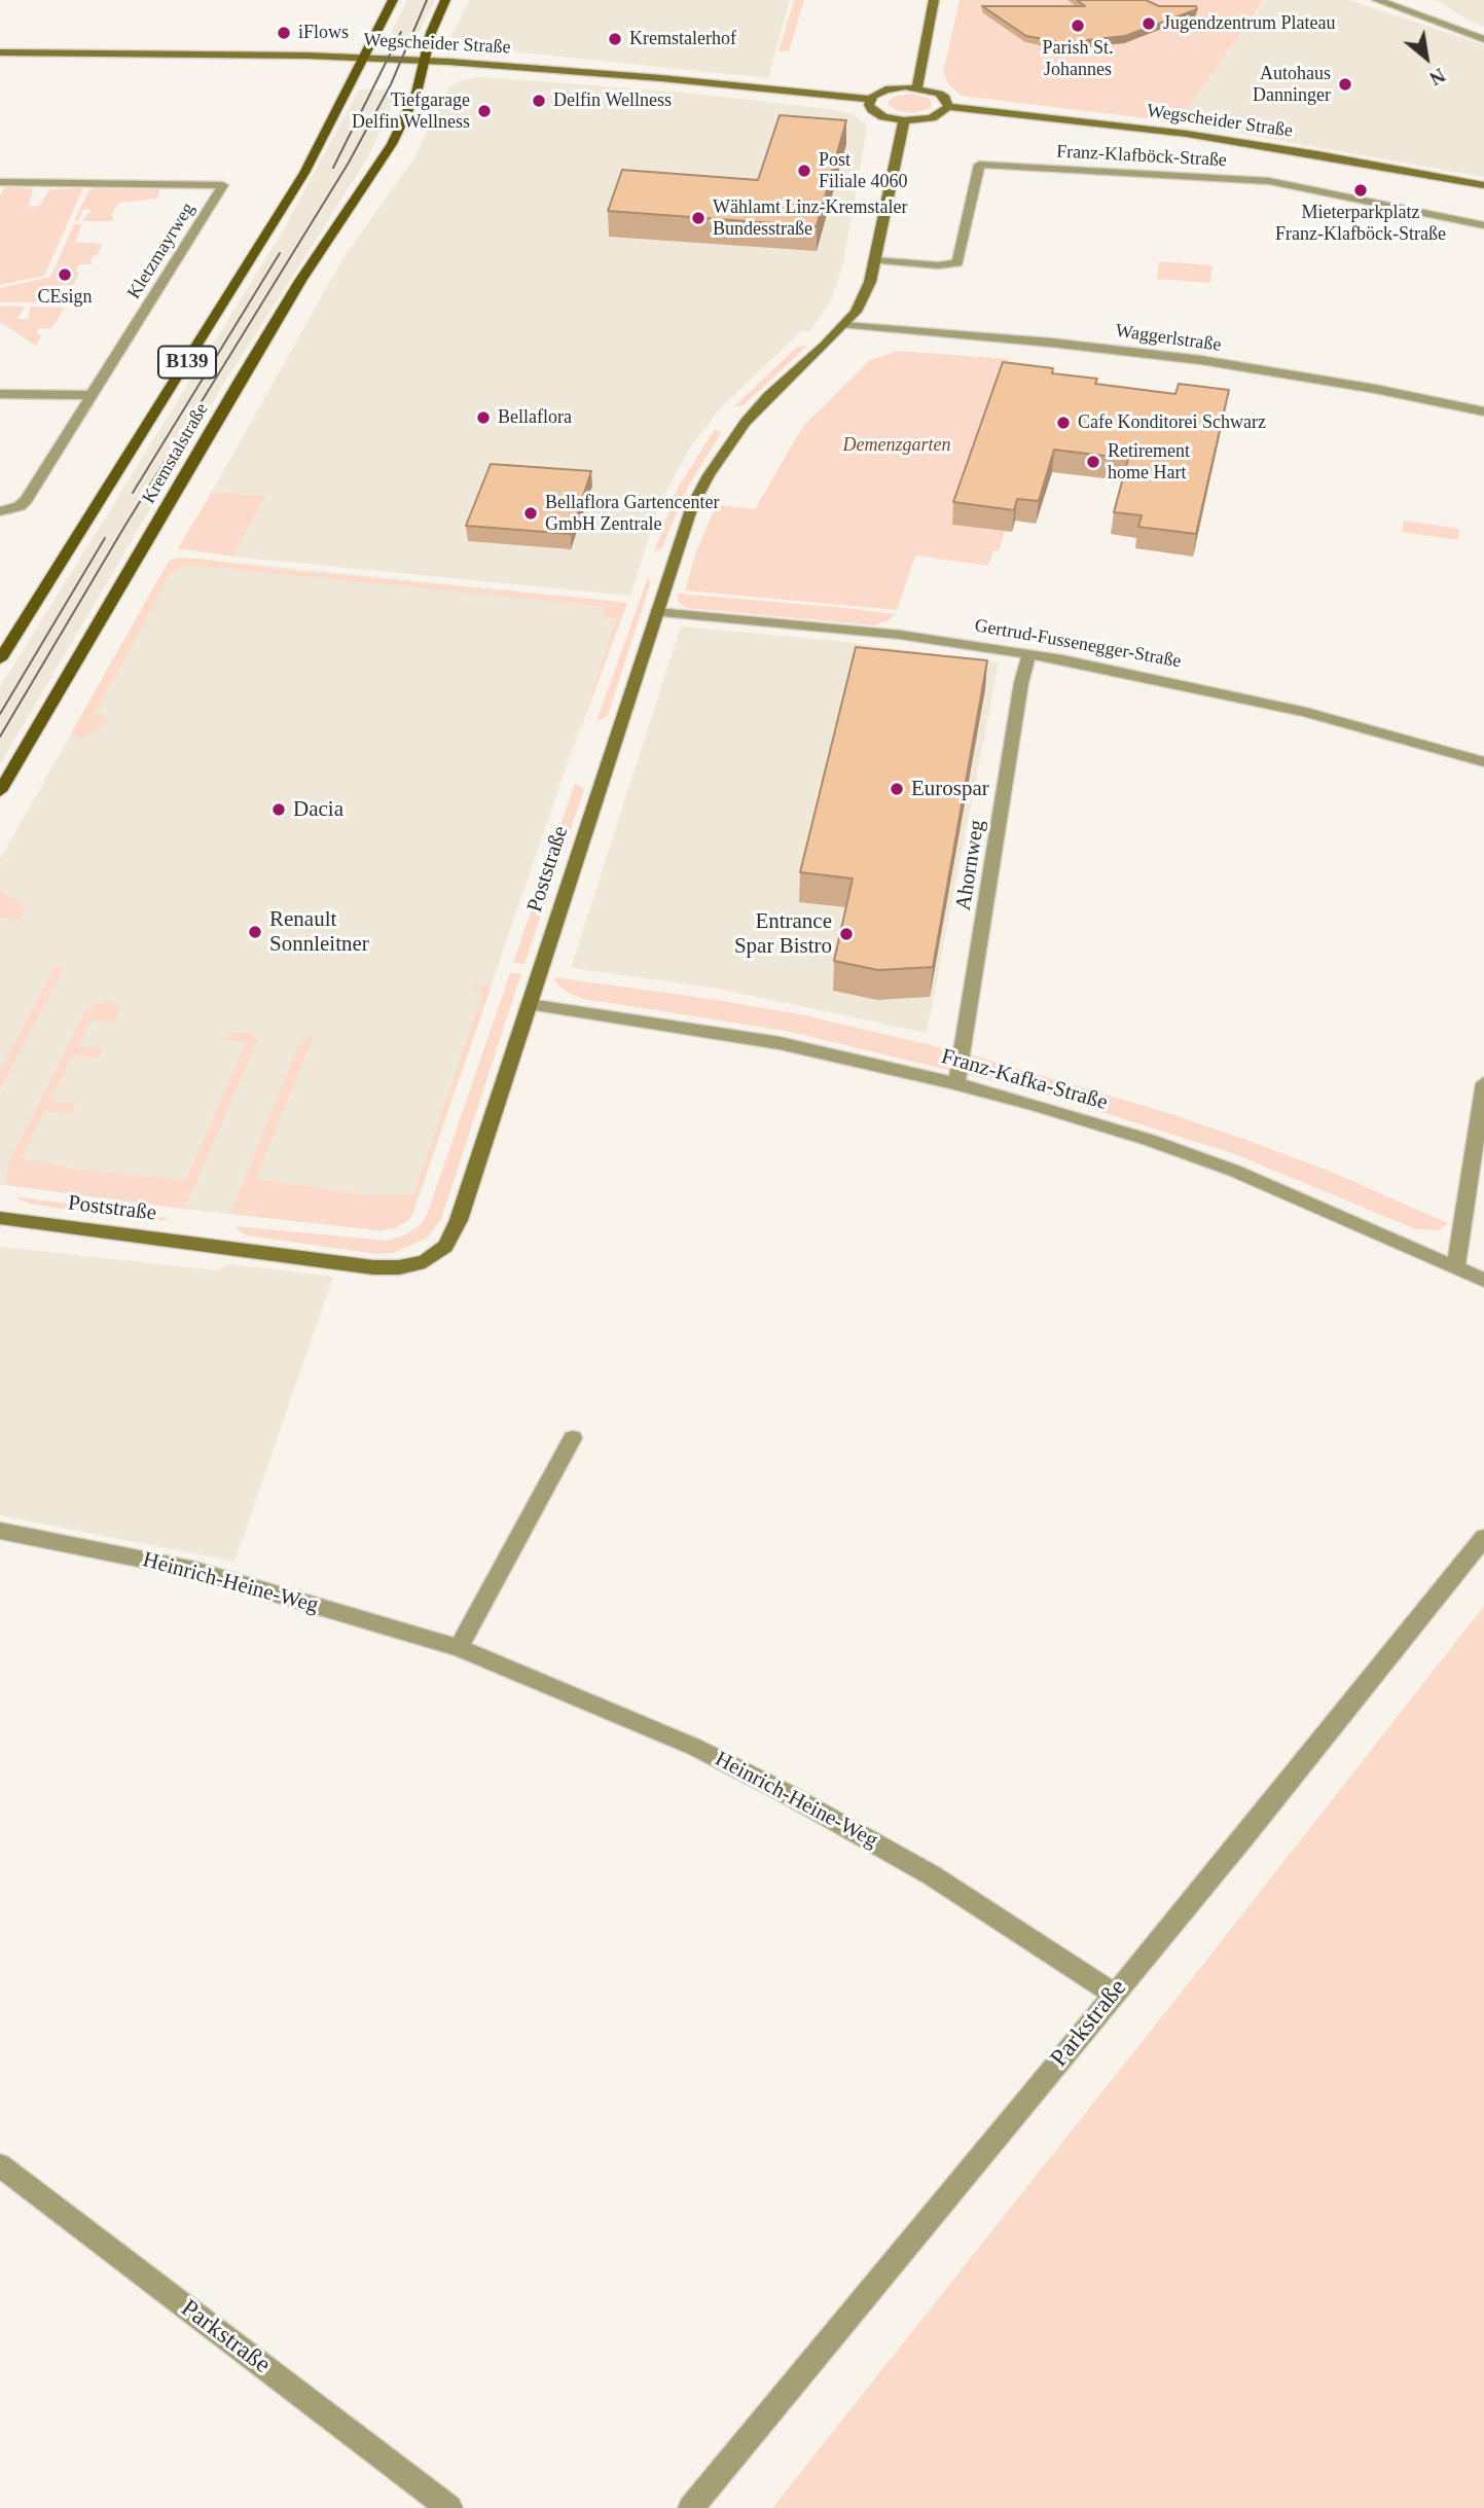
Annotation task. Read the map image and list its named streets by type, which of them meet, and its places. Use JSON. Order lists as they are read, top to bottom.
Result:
{
  "streets": {
    "main road": ["B139", "Kremstalstraße"],
    "street": [
      "Wegscheider Straße",
      "Franz-Klafböck-Straße",
      "Kletzmayrweg",
      "Waggerlstraße",
      "Gertrud-Fussenegger-Straße",
      "Ahornweg",
      "Poststraße",
      "Franz-Kafka-Straße",
      "Heinrich-Heine-Weg",
      "Parkstraße"
    ]
  },
  "crossings": [
    ["Wegscheider Straße", "B139"],
    ["Wegscheider Straße", "Kremstalstraße"],
    ["Franz-Klafböck-Straße", "Poststraße"],
    ["Waggerlstraße", "Poststraße"],
    ["B139", "Kremstalstraße"],
    ["Gertrud-Fussenegger-Straße", "Ahornweg"],
    ["Gertrud-Fussenegger-Straße", "Poststraße"],
    ["Ahornweg", "Franz-Kafka-Straße"],
    ["Poststraße", "Franz-Kafka-Straße"],
    ["Heinrich-Heine-Weg", "Parkstraße"]
  ],
  "parks": ["Demenzgarten"],
  "places": [
    "Jugendzentrum Plateau",
    "Parish St. Johannes",
    "iFlows",
    "Kremstalerhof",
    "Autohaus Danninger",
    "Delfin Wellness",
    "Tiefgarage Delfin Wellness",
    "Post Filiale 4060",
    "Mieterparkplatz Franz-Klafböck-Straße",
    "Wählamt Linz-Kremstaler Bundesstraße",
    "CEsign",
    "Bellaflora",
    "Cafe Konditorei Schwarz",
    "Retirement home Hart",
    "Bellaflora Gartencenter GmbH Zentrale",
    "Eurospar",
    "Dacia",
    "Renault Sonnleitner",
    "Entrance Spar Bistro"
  ],
  "north": "bottom right"
}
